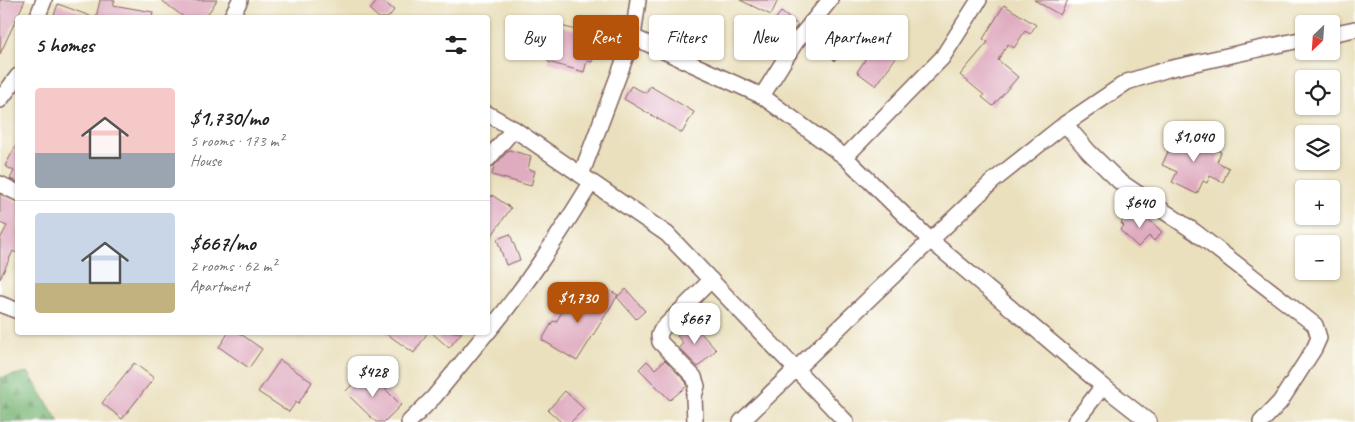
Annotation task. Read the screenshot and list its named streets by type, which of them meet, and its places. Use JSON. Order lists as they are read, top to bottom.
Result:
{
  "north": "bottom left",
  "page": {
    "map_buttons": ["+", "−"],
    "chip": [
      "Buy",
      "Rent",
      "Filters",
      "New",
      "Apartment"
    ],
    "heading": "5 homes",
    "list": [
      {
        "name": "$1,730/mo",
        "note": "5 rooms · 173 m² · House"
      },
      {
        "name": "$667/mo",
        "note": "2 rooms · 62 m² · Apartment"
      }
    ],
    "price": [
      "$1,040",
      "$640",
      "$1,730",
      "$667",
      "$428"
    ]
  }
}
